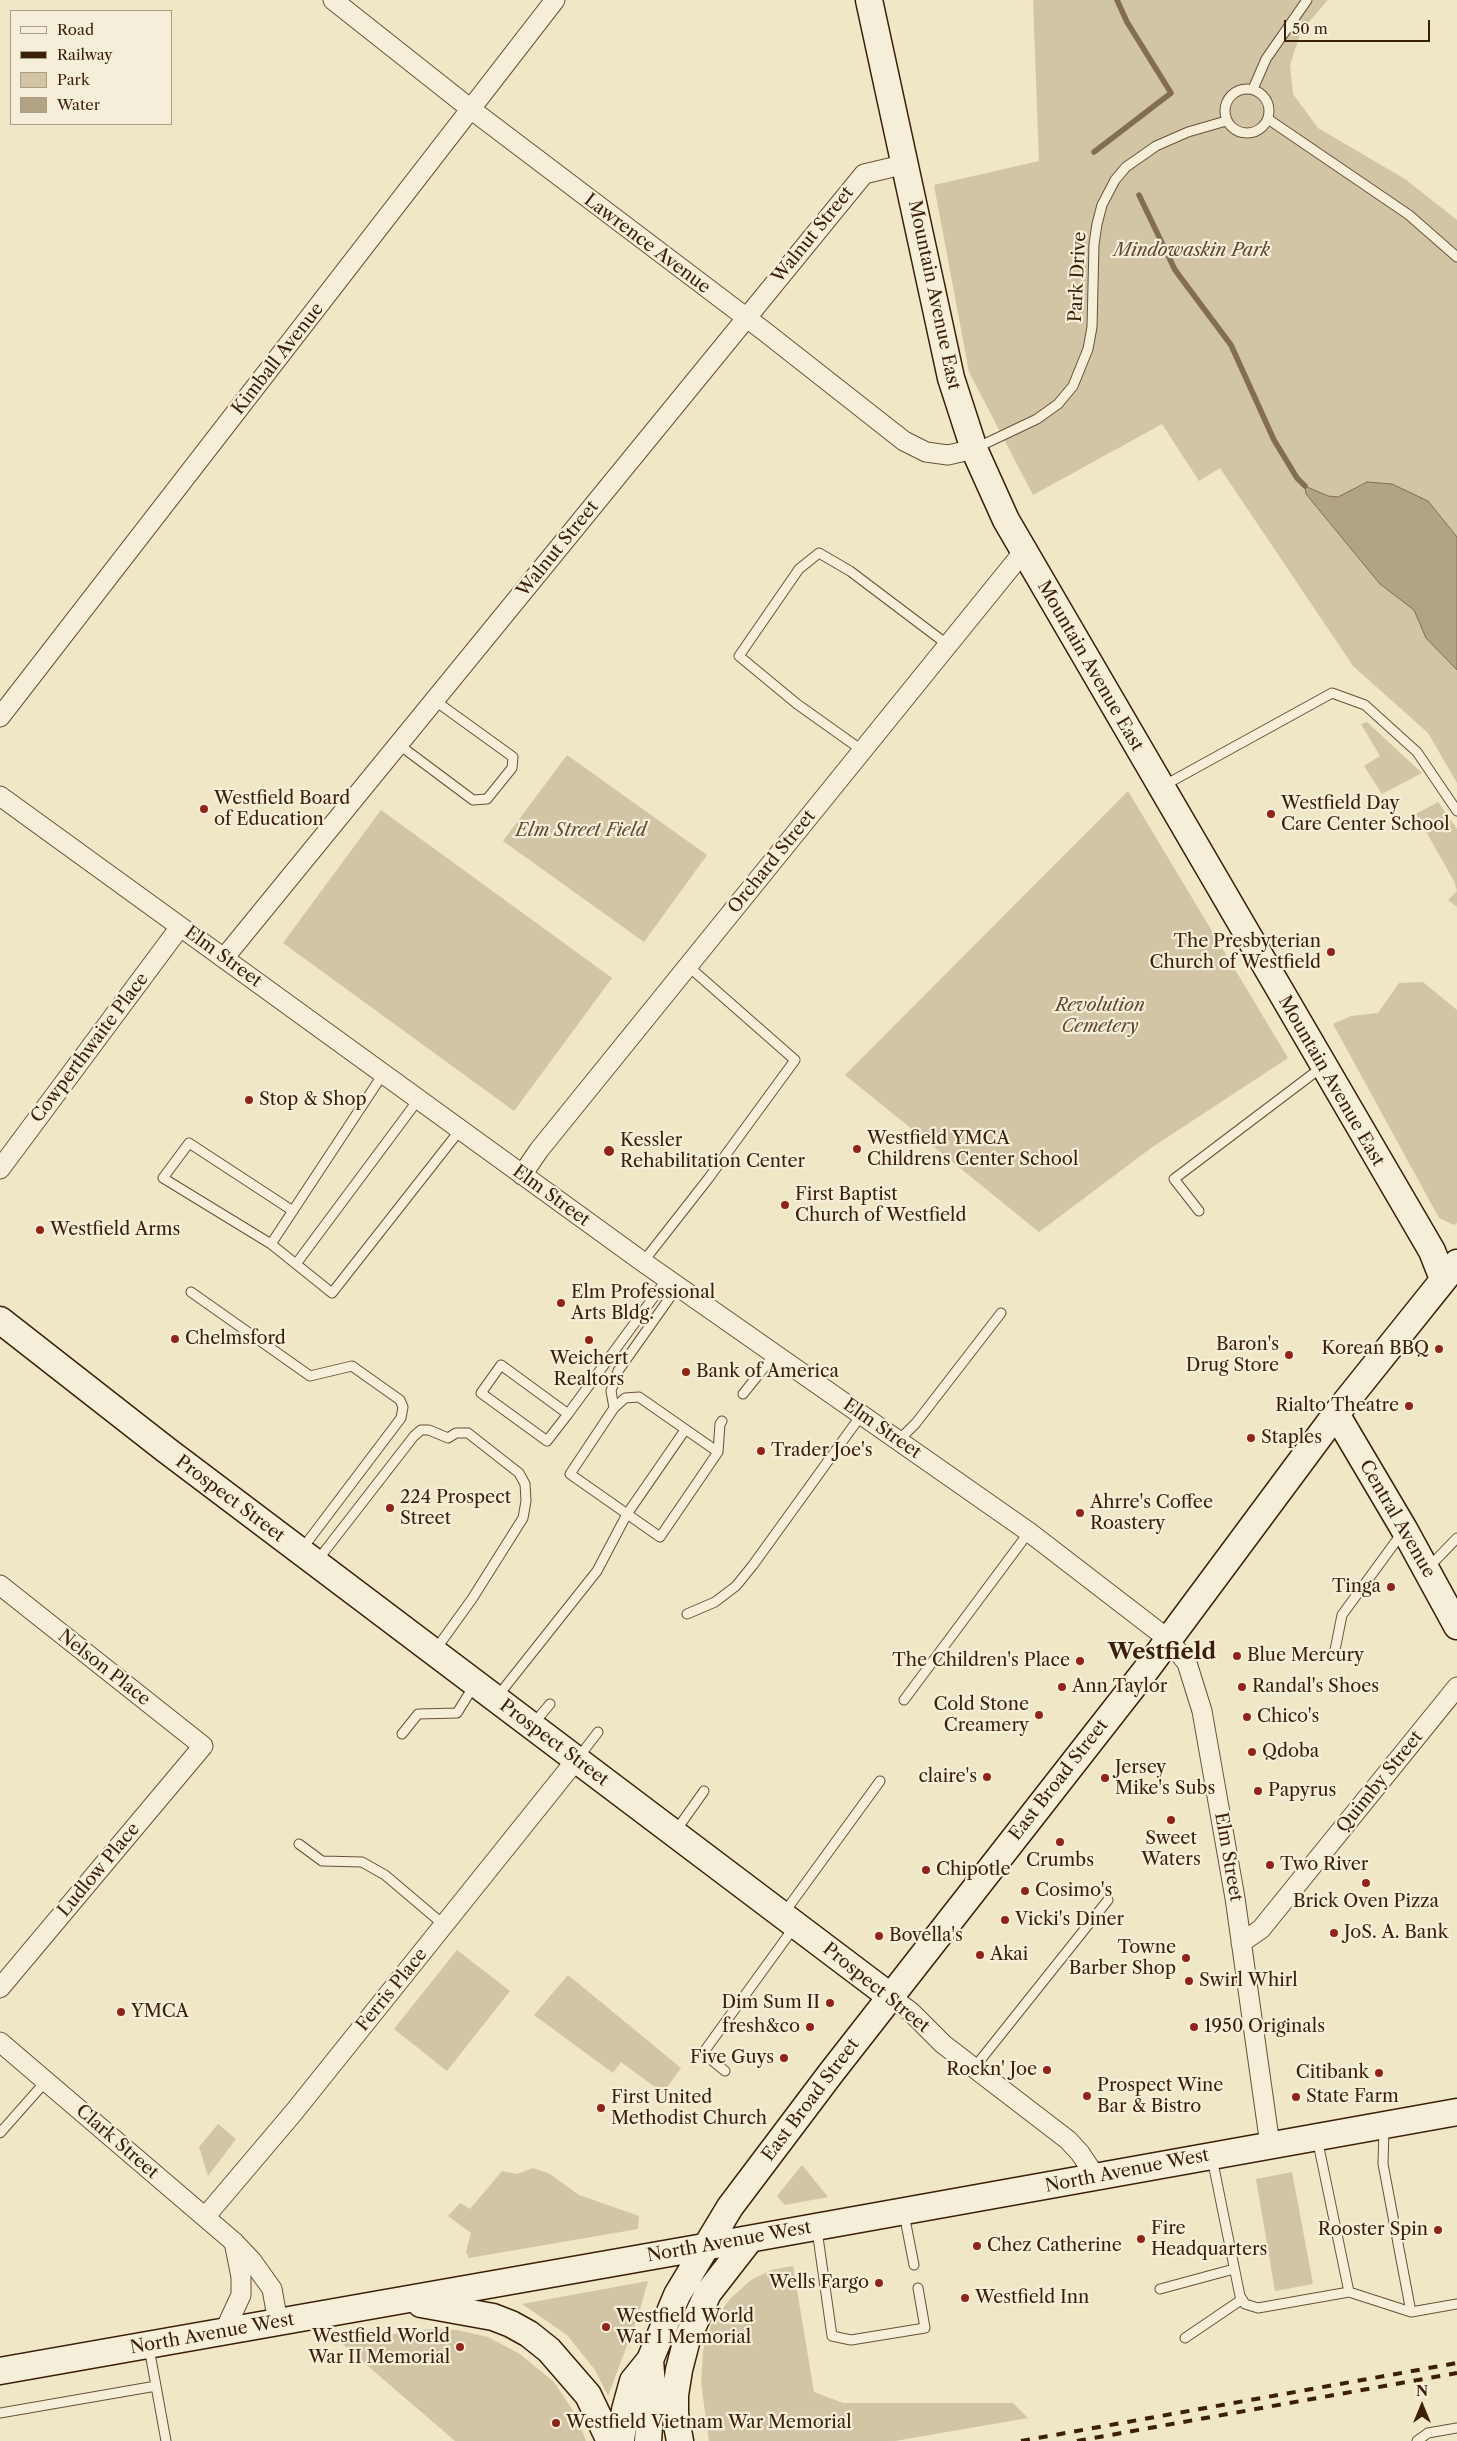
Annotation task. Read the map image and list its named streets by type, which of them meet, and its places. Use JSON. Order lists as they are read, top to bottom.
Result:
{
  "streets": {
    "street": [
      "Walnut Street",
      "Lawrence Avenue",
      "Mountain Avenue East",
      "Kimball Avenue",
      "Orchard Street",
      "Elm Street",
      "Cowperthwaite Place",
      "Prospect Street",
      "Central Avenue",
      "Nelson Place",
      "East Broad Street",
      "Quimby Street",
      "Ludlow Place",
      "Ferris Place",
      "Clark Street",
      "North Avenue West"
    ],
    "lane": ["Park Drive"]
  },
  "crossings": [
    ["Walnut Street", "Lawrence Avenue"],
    ["Walnut Street", "Mountain Avenue East"],
    ["Walnut Street", "Elm Street"],
    ["Lawrence Avenue", "Park Drive"],
    ["Lawrence Avenue", "Mountain Avenue East"],
    ["Lawrence Avenue", "Kimball Avenue"],
    ["Park Drive", "Mountain Avenue East"],
    ["Mountain Avenue East", "Orchard Street"],
    ["Mountain Avenue East", "East Broad Street"],
    ["Orchard Street", "Elm Street"],
    ["Elm Street", "Cowperthwaite Place"],
    ["Elm Street", "East Broad Street"],
    ["Elm Street", "Quimby Street"],
    ["Elm Street", "North Avenue West"],
    ["Prospect Street", "East Broad Street"],
    ["Prospect Street", "Ferris Place"],
    ["Prospect Street", "North Avenue West"],
    ["Central Avenue", "East Broad Street"],
    ["Nelson Place", "Ludlow Place"],
    ["East Broad Street", "North Avenue West"],
    ["Ferris Place", "Clark Street"],
    ["Clark Street", "North Avenue West"]
  ],
  "districts": ["Westfield"],
  "parks": ["Mindowaskin Park", "Elm Street Field", "Revolution Cemetery"],
  "places": [
    "Westfield Board of Education",
    "Westfield Day Care Center School",
    "The Presbyterian Church of Westfield",
    "Stop & Shop",
    "Westfield YMCA Childrens Center School",
    "Kessler Rehabilitation Center",
    "First Baptist Church of Westfield",
    "Westfield Arms",
    "Elm Professional Arts Bldg.",
    "Chelmsford",
    "Weichert Realtors",
    "Korean BBQ",
    "Baron's Drug Store",
    "Bank of America",
    "Rialto Theatre",
    "Staples",
    "Trader Joe's",
    "224 Prospect Street",
    "Ahrre's Coffee Roastery",
    "Tinga",
    "Blue Mercury",
    "The Children's Place",
    "Ann Taylor",
    "Randal's Shoes",
    "Cold Stone Creamery",
    "Chico's",
    "Qdoba",
    "claire's",
    "Jersey Mike's Subs",
    "Papyrus",
    "Sweet Waters",
    "Crumbs",
    "Two River",
    "Chipotle",
    "Brick Oven Pizza",
    "Cosimo's",
    "Vicki's Diner",
    "JoS. A. Bank",
    "Bovella's",
    "Akai",
    "Towne Barber Shop",
    "Swirl Whirl",
    "Dim Sum II",
    "YMCA",
    "fresh&co",
    "1950 Originals",
    "Five Guys",
    "Rockn' Joe",
    "Citibank",
    "Prospect Wine Bar & Bistro",
    "State Farm",
    "First United Methodist Church",
    "Rooster Spin",
    "Fire Headquarters",
    "Chez Catherine",
    "Wells Fargo",
    "Westfield Inn",
    "Westfield World War I Memorial",
    "Westfield World War II Memorial",
    "Westfield Vietnam War Memorial"
  ],
  "legend": [
    "Road",
    "Railway",
    "Park",
    "Water"
  ],
  "scale_bar": "50 m",
  "north": "top"
}
